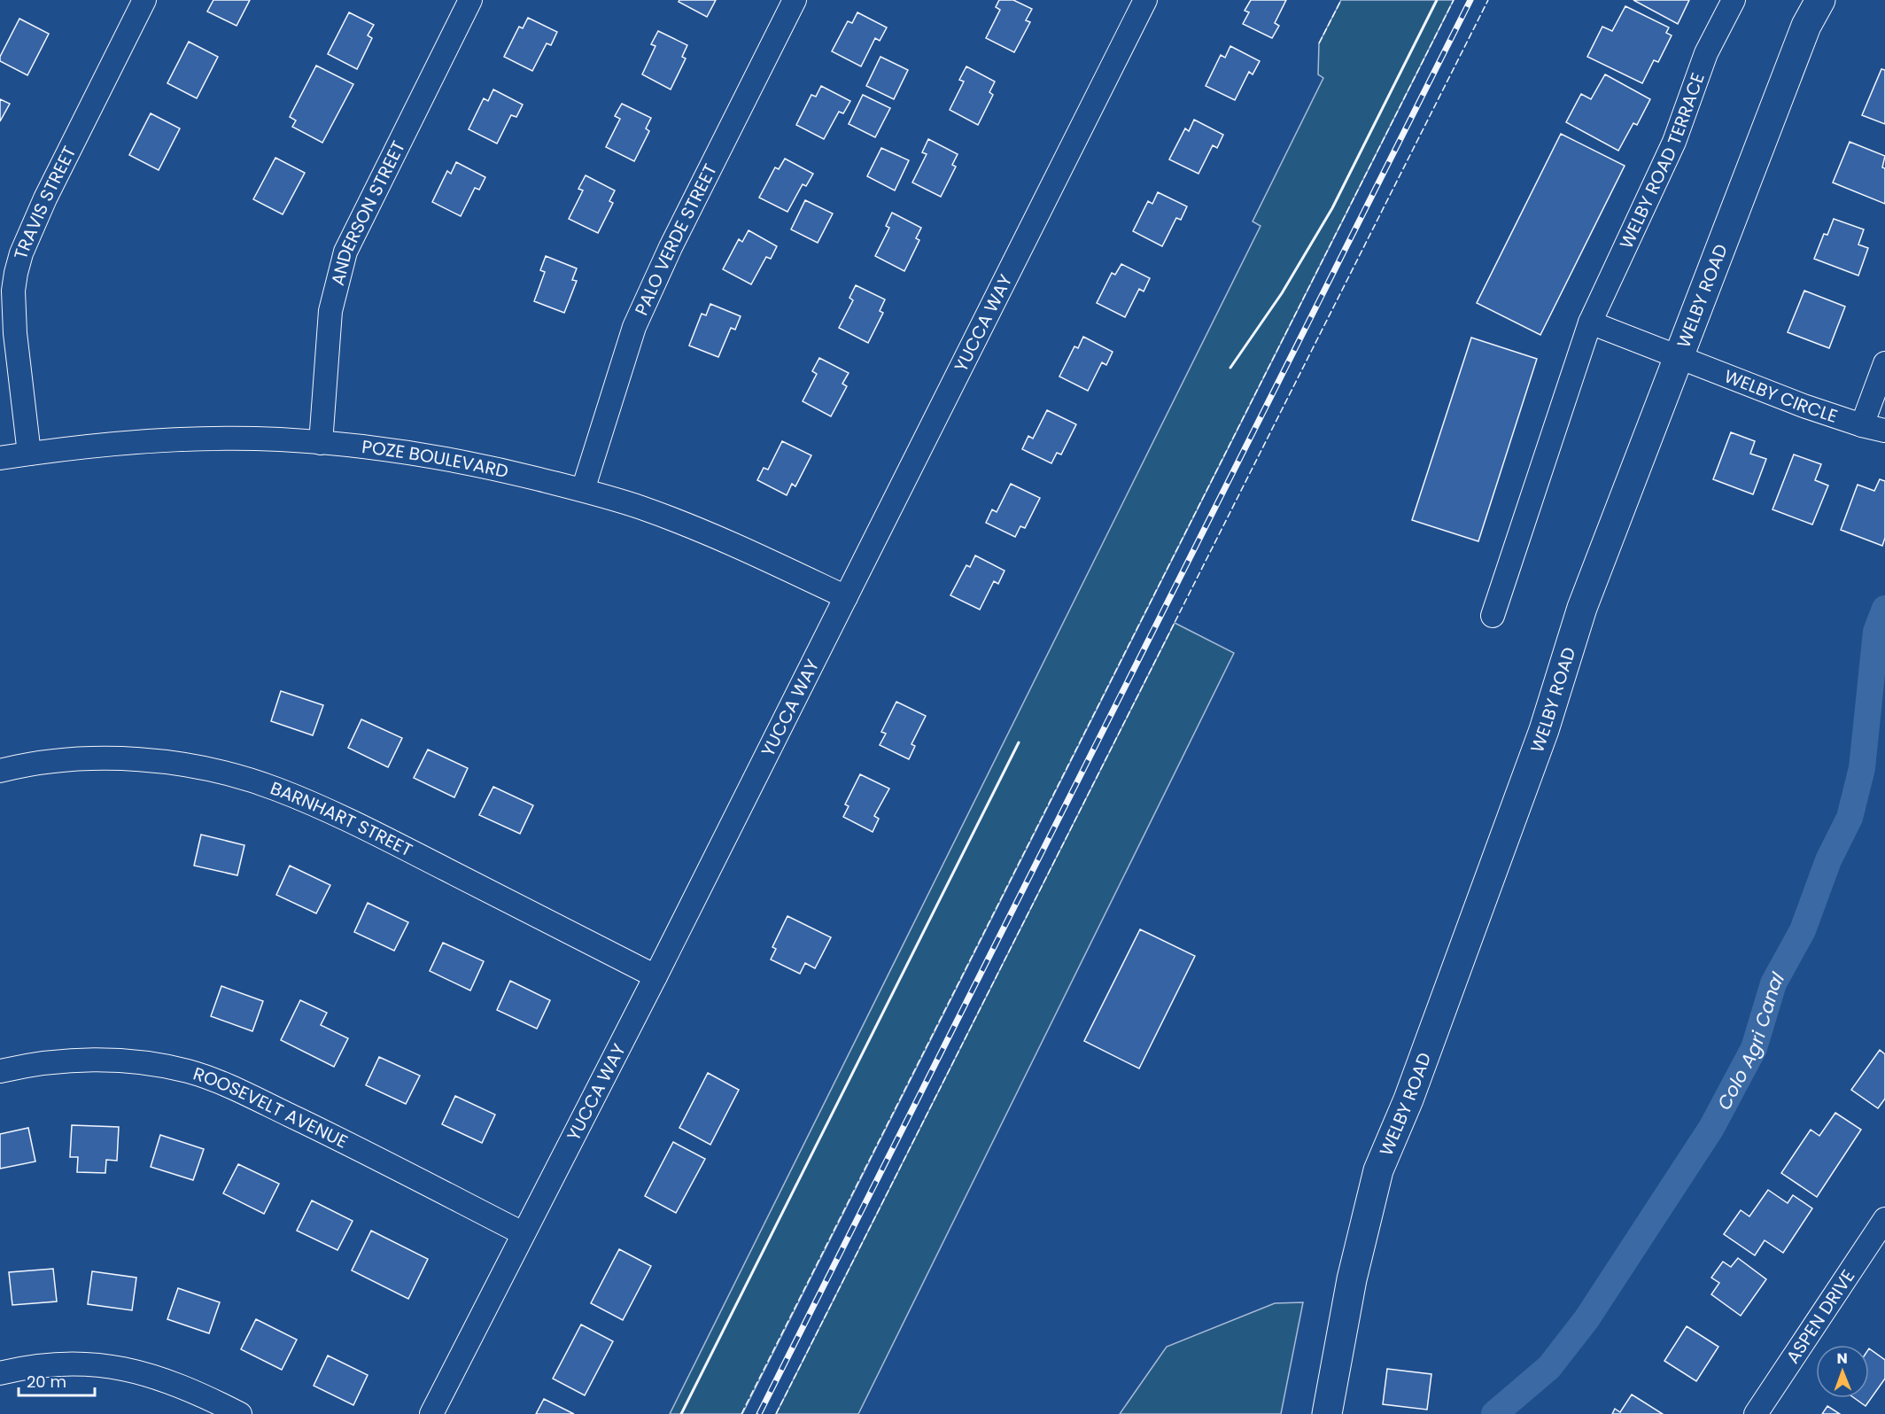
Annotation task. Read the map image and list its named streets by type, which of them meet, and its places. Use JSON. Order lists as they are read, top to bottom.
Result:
{
  "streets": {
    "street": [
      "WELBY ROAD TERRACE",
      "TRAVIS STREET",
      "ANDERSON STREET",
      "PALO VERDE STREET",
      "WELBY ROAD",
      "YUCCA WAY",
      "WELBY CIRCLE",
      "POZE BOULEVARD",
      "BARNHART STREET",
      "ROOSEVELT AVENUE",
      "ASPEN DRIVE"
    ]
  },
  "crossings": [
    ["TRAVIS STREET", "POZE BOULEVARD"],
    ["ANDERSON STREET", "POZE BOULEVARD"],
    ["PALO VERDE STREET", "POZE BOULEVARD"],
    ["WELBY ROAD", "WELBY CIRCLE"],
    ["YUCCA WAY", "POZE BOULEVARD"],
    ["YUCCA WAY", "BARNHART STREET"],
    ["YUCCA WAY", "ROOSEVELT AVENUE"]
  ],
  "water": ["Colo Agri Canal"],
  "scale_bar": "20 m",
  "north": "top"
}
